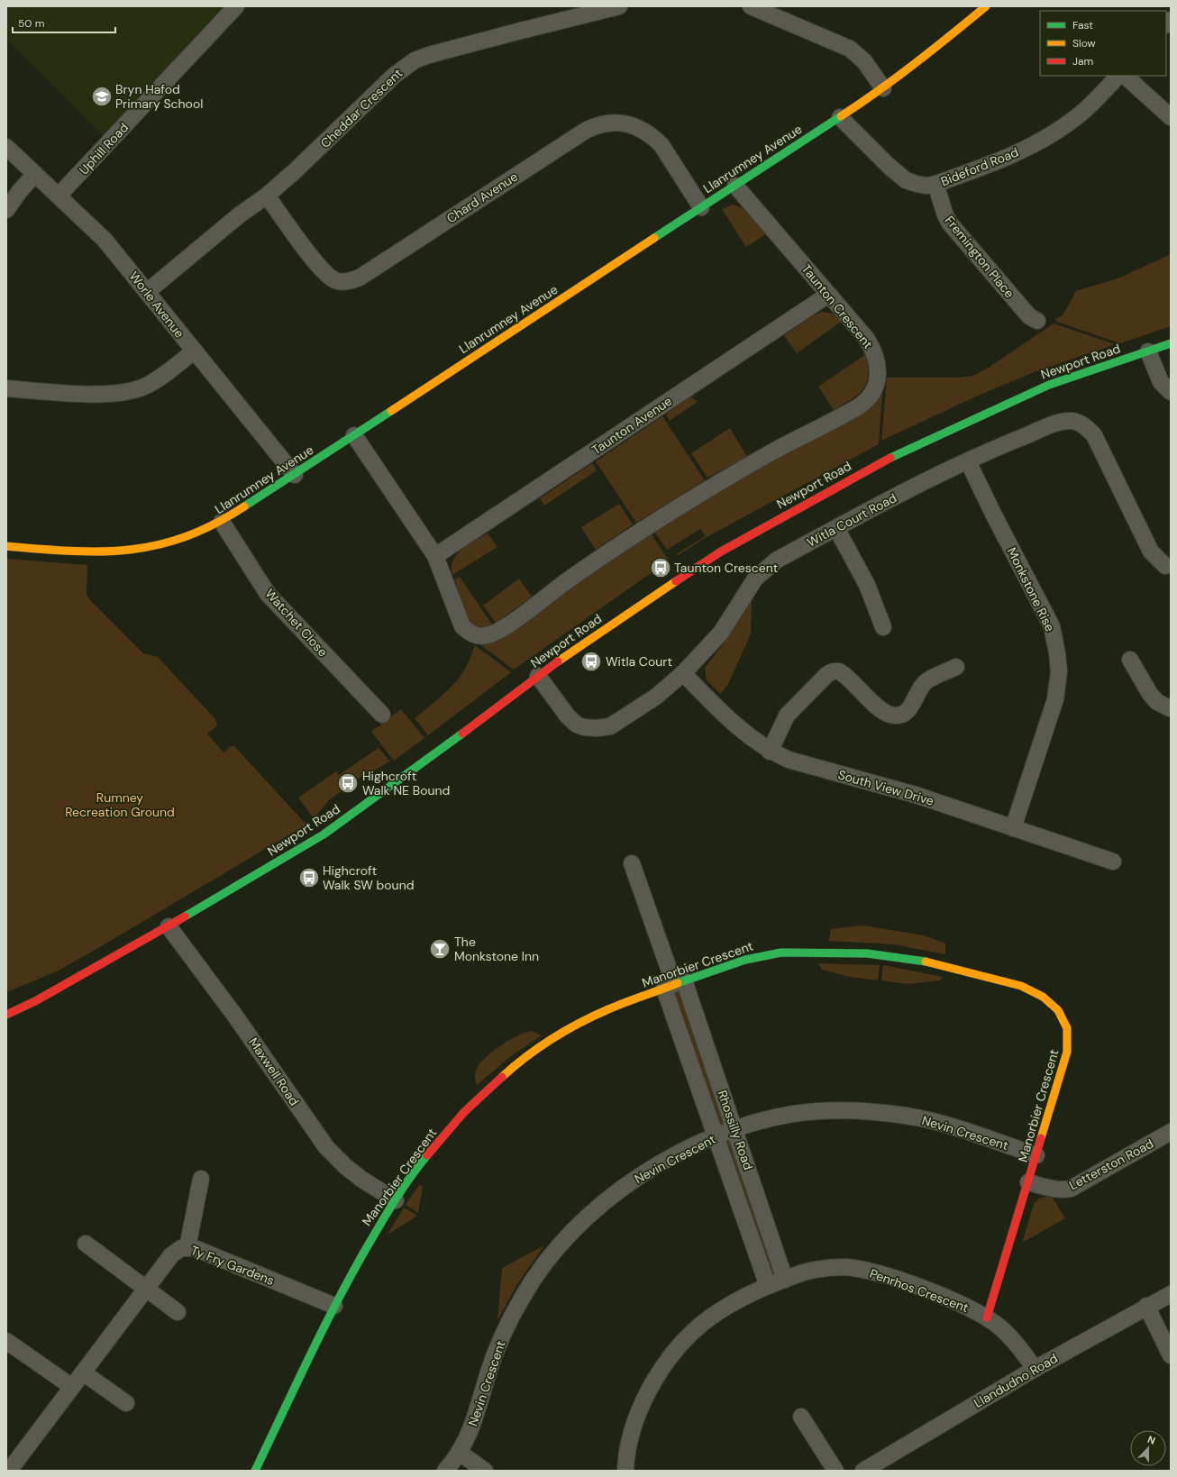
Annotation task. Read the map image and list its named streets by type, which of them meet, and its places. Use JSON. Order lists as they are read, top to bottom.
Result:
{
  "streets": {
    "street": [
      "Cheddar Crescent",
      "Uphill Road",
      "Llanrumney Avenue",
      "Bideford Road",
      "Chard Avenue",
      "Fremington Place",
      "Worle Avenue",
      "Taunton Crescent",
      "Newport Road",
      "Taunton Avenue",
      "Witla Court Road",
      "Monkstone Rise",
      "Watchet Close",
      "South View Drive",
      "Manorbier Crescent",
      "Maxwell Road",
      "Rhossilly Road",
      "Nevin Crescent",
      "Letterston Road",
      "Ty Fry Gardens",
      "Penrhos Crescent",
      "Llandudno Road"
    ]
  },
  "crossings": [
    ["Cheddar Crescent", "Chard Avenue"],
    ["Cheddar Crescent", "Worle Avenue"],
    ["Uphill Road", "Worle Avenue"],
    ["Llanrumney Avenue", "Bideford Road"],
    ["Llanrumney Avenue", "Chard Avenue"],
    ["Llanrumney Avenue", "Worle Avenue"],
    ["Llanrumney Avenue", "Taunton Crescent"],
    ["Llanrumney Avenue", "Watchet Close"],
    ["Bideford Road", "Fremington Place"],
    ["Taunton Crescent", "Taunton Avenue"],
    ["Newport Road", "Witla Court Road"],
    ["Newport Road", "Maxwell Road"],
    ["Witla Court Road", "Monkstone Rise"],
    ["Witla Court Road", "South View Drive"],
    ["Monkstone Rise", "South View Drive"],
    ["Manorbier Crescent", "Maxwell Road"],
    ["Manorbier Crescent", "Rhossilly Road"],
    ["Manorbier Crescent", "Nevin Crescent"],
    ["Manorbier Crescent", "Letterston Road"],
    ["Manorbier Crescent", "Ty Fry Gardens"],
    ["Manorbier Crescent", "Penrhos Crescent"],
    ["Rhossilly Road", "Nevin Crescent"],
    ["Rhossilly Road", "Penrhos Crescent"],
    ["Penrhos Crescent", "Llandudno Road"]
  ],
  "parks": ["Rumney Recreation Ground"],
  "places": {
    "school or university": ["Bryn Hafod Primary School"],
    "bus stop": [
      "Taunton Crescent",
      "Witla Court",
      "Highcroft Walk NE Bound",
      "Highcroft Walk SW bound"
    ],
    "bar": ["The Monkstone Inn"]
  },
  "legend": ["Fast", "Slow", "Jam"],
  "scale_bar": "50 m",
  "north": "top"
}
